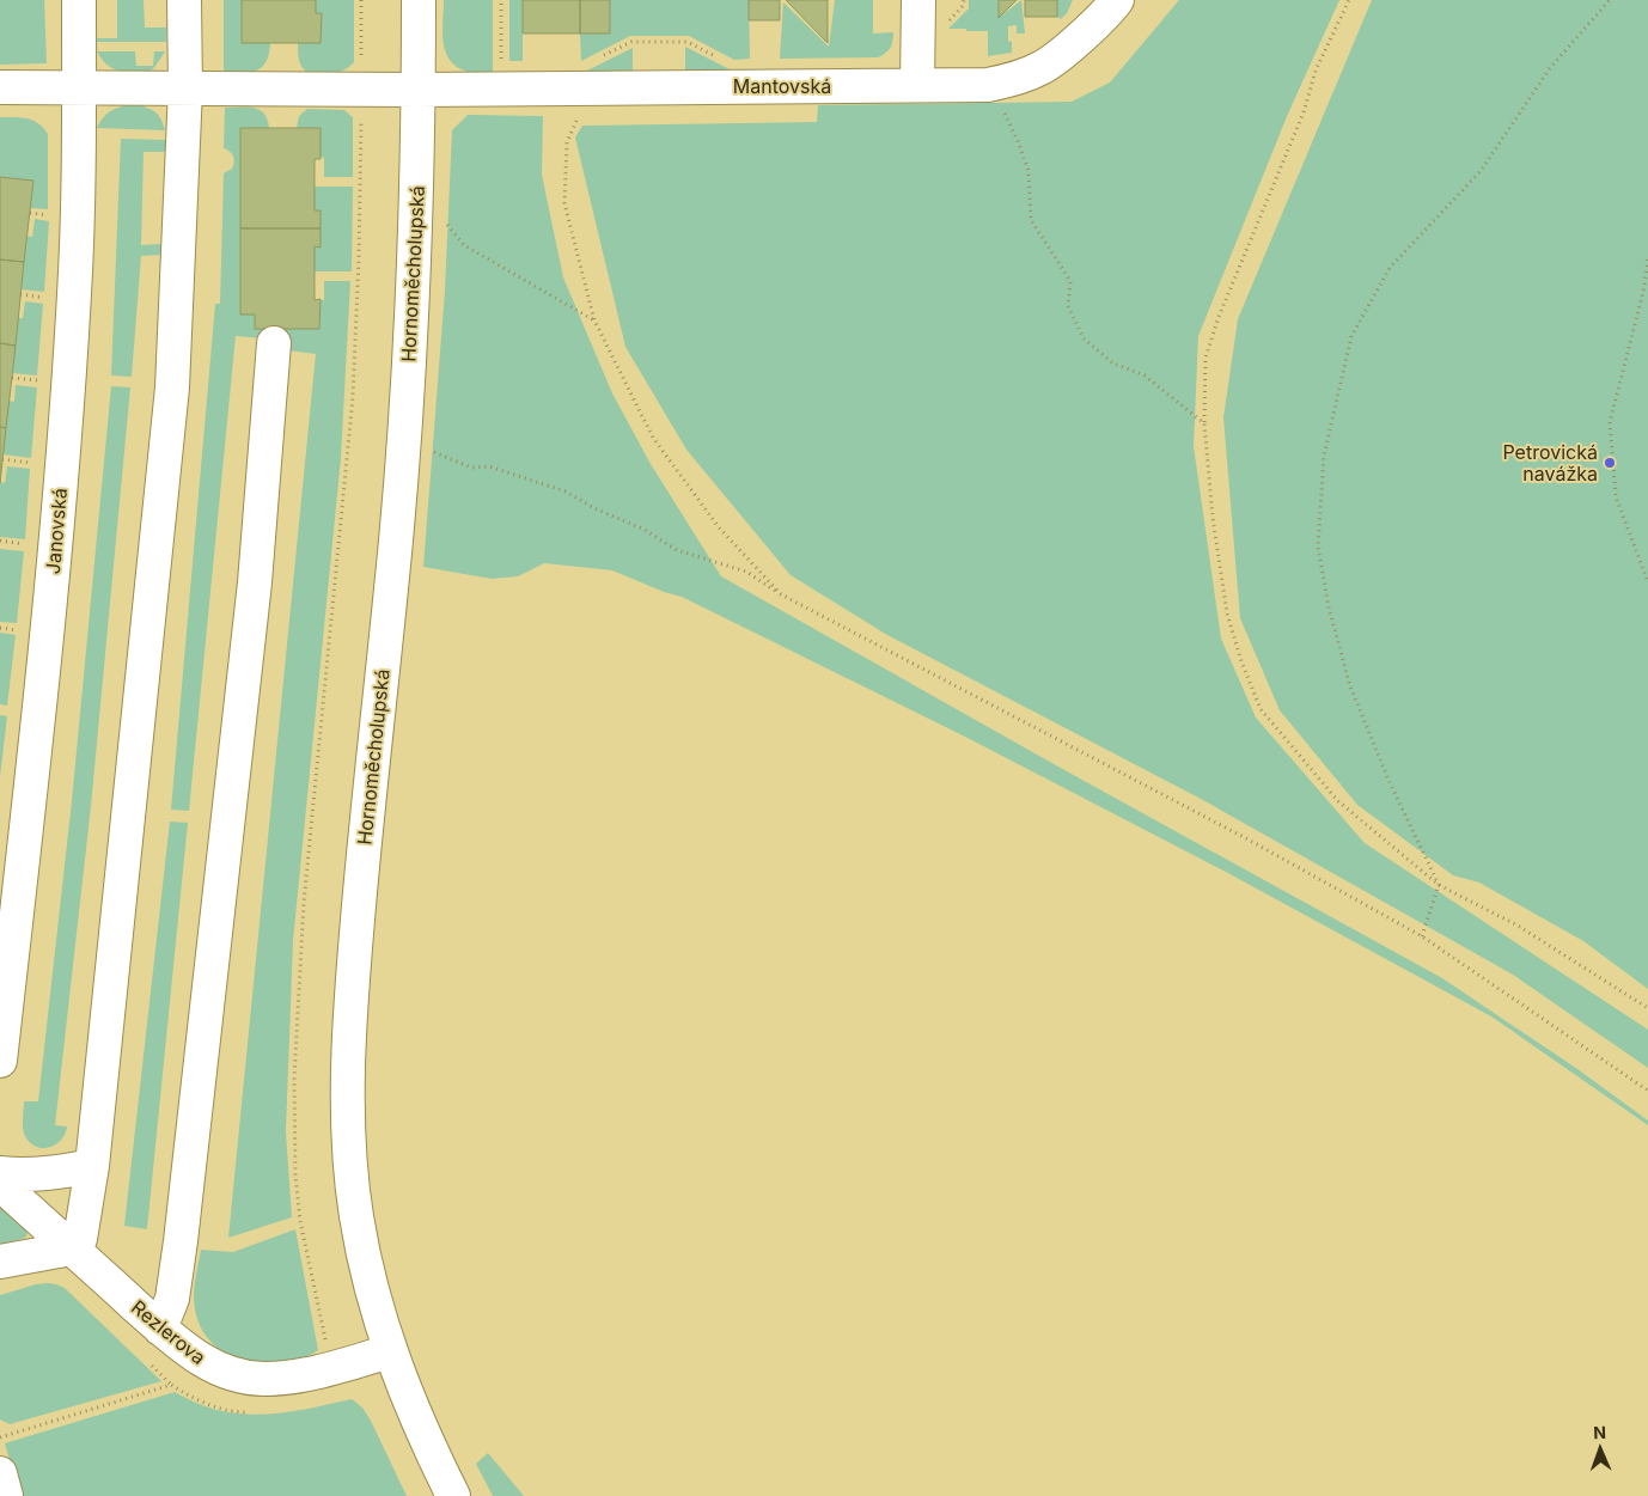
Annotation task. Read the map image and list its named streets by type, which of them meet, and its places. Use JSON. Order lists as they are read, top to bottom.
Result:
{
  "streets": {
    "street": [
      "Mantovská",
      "Hornoměcholupská",
      "Janovská",
      "Rezlerova"
    ]
  },
  "crossings": [
    ["Mantovská", "Hornoměcholupská"],
    ["Mantovská", "Janovská"],
    ["Hornoměcholupská", "Rezlerova"]
  ],
  "places": ["Petrovická navážka"],
  "north": "top"
}
